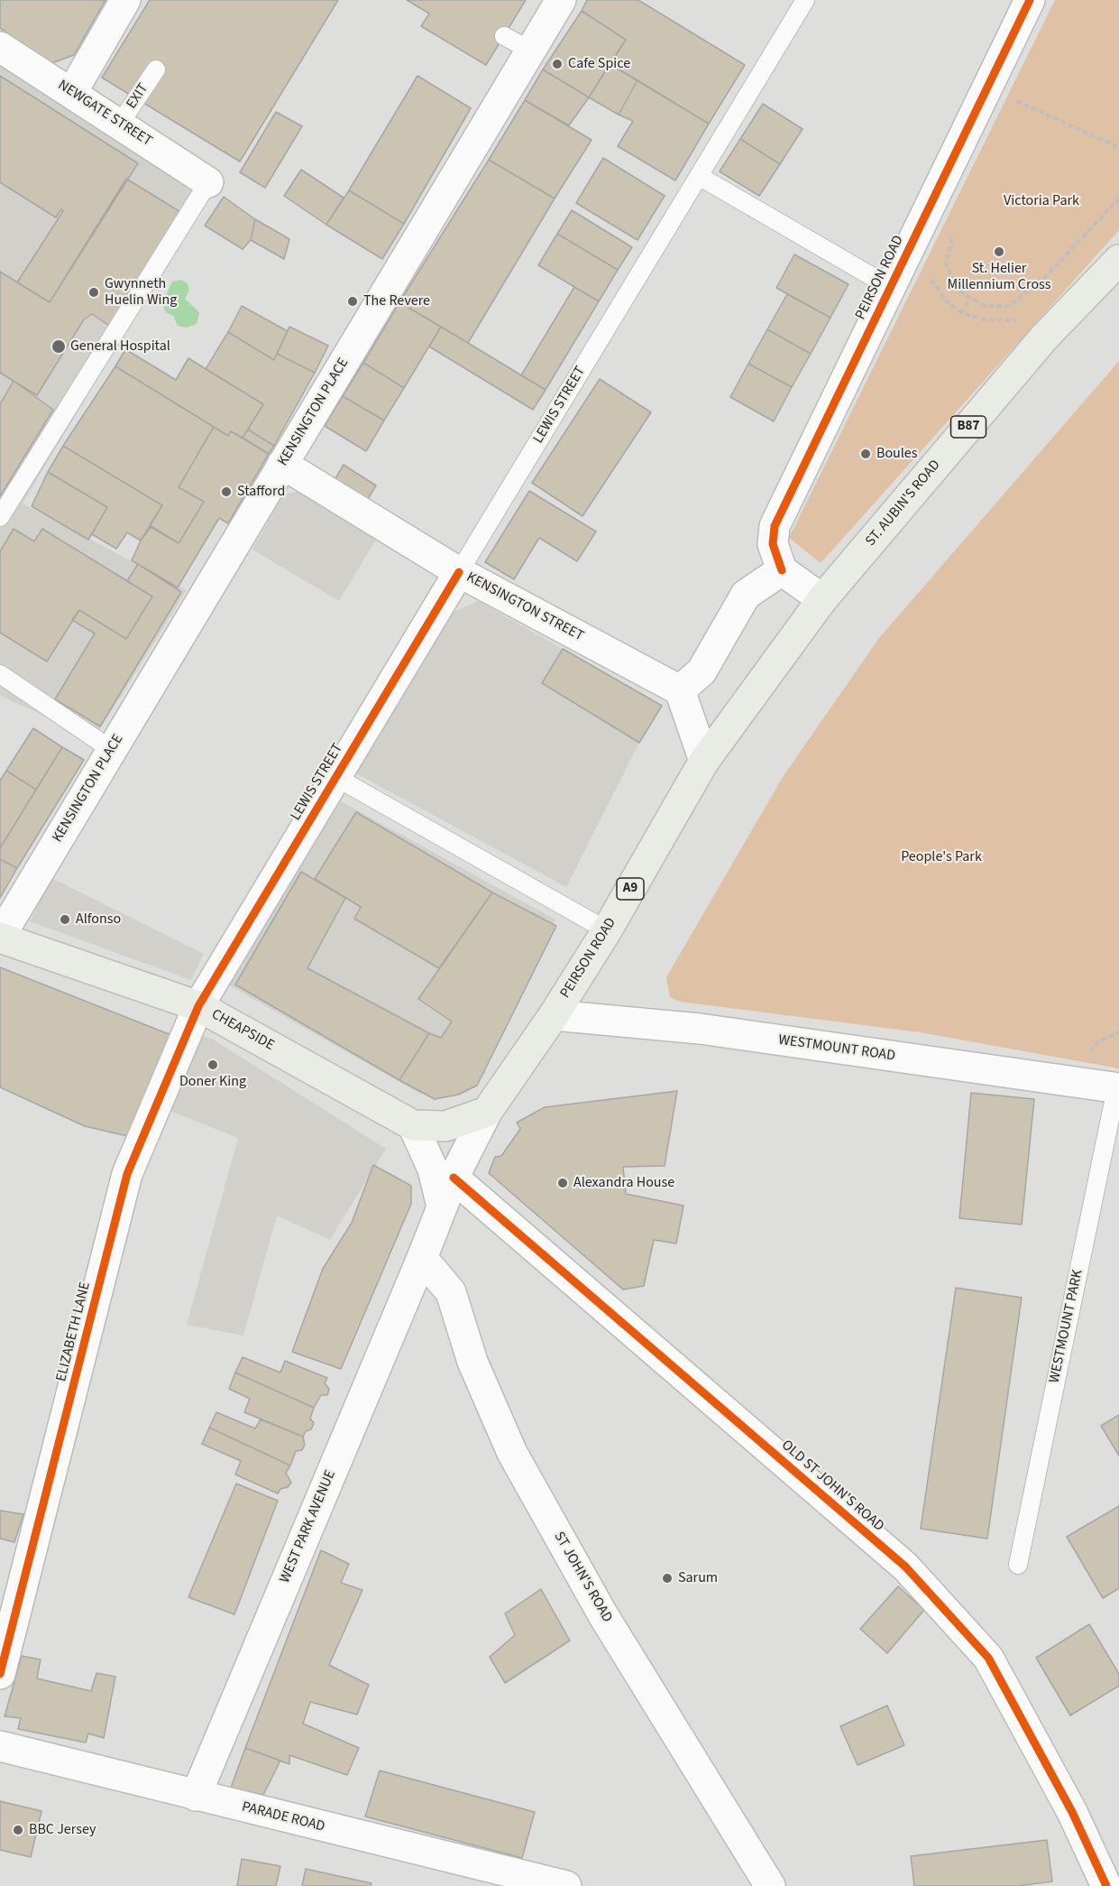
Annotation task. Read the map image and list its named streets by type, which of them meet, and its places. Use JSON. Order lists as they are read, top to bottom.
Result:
{
  "streets": {
    "main road": [
      "PEIRSON ROAD",
      "B87",
      "ST. AUBIN'S ROAD",
      "A9",
      "CHEAPSIDE"
    ],
    "street": [
      "NEWGATE STREET",
      "LEWIS STREET",
      "KENSINGTON PLACE",
      "KENSINGTON STREET",
      "WESTMOUNT ROAD",
      "ELIZABETH LANE",
      "OLD ST JOHN'S ROAD",
      "WEST PARK AVENUE",
      "ST JOHN'S ROAD",
      "PARADE ROAD"
    ],
    "lane": ["EXIT", "WESTMOUNT PARK"]
  },
  "crossings": [
    ["EXIT", "NEWGATE STREET"],
    ["PEIRSON ROAD", "ST. AUBIN'S ROAD"],
    ["PEIRSON ROAD", "CHEAPSIDE"],
    ["PEIRSON ROAD", "WESTMOUNT ROAD"],
    ["PEIRSON ROAD", "WEST PARK AVENUE"],
    ["LEWIS STREET", "KENSINGTON STREET"],
    ["LEWIS STREET", "CHEAPSIDE"],
    ["LEWIS STREET", "ELIZABETH LANE"],
    ["KENSINGTON PLACE", "KENSINGTON STREET"],
    ["KENSINGTON PLACE", "CHEAPSIDE"],
    ["CHEAPSIDE", "ELIZABETH LANE"],
    ["CHEAPSIDE", "WEST PARK AVENUE"],
    ["WESTMOUNT ROAD", "WESTMOUNT PARK"],
    ["OLD ST JOHN'S ROAD", "WEST PARK AVENUE"],
    ["WEST PARK AVENUE", "ST JOHN'S ROAD"],
    ["WEST PARK AVENUE", "PARADE ROAD"]
  ],
  "parks": ["Victoria Park", "People's Park"],
  "places": [
    "Cafe Spice",
    "St. Helier Millennium Cross",
    "Gwynneth Huelin Wing",
    "The Revere",
    "General Hospital",
    "Boules",
    "Stafford",
    "Alfonso",
    "Doner King",
    "Alexandra House",
    "Sarum",
    "BBC Jersey"
  ]
}
